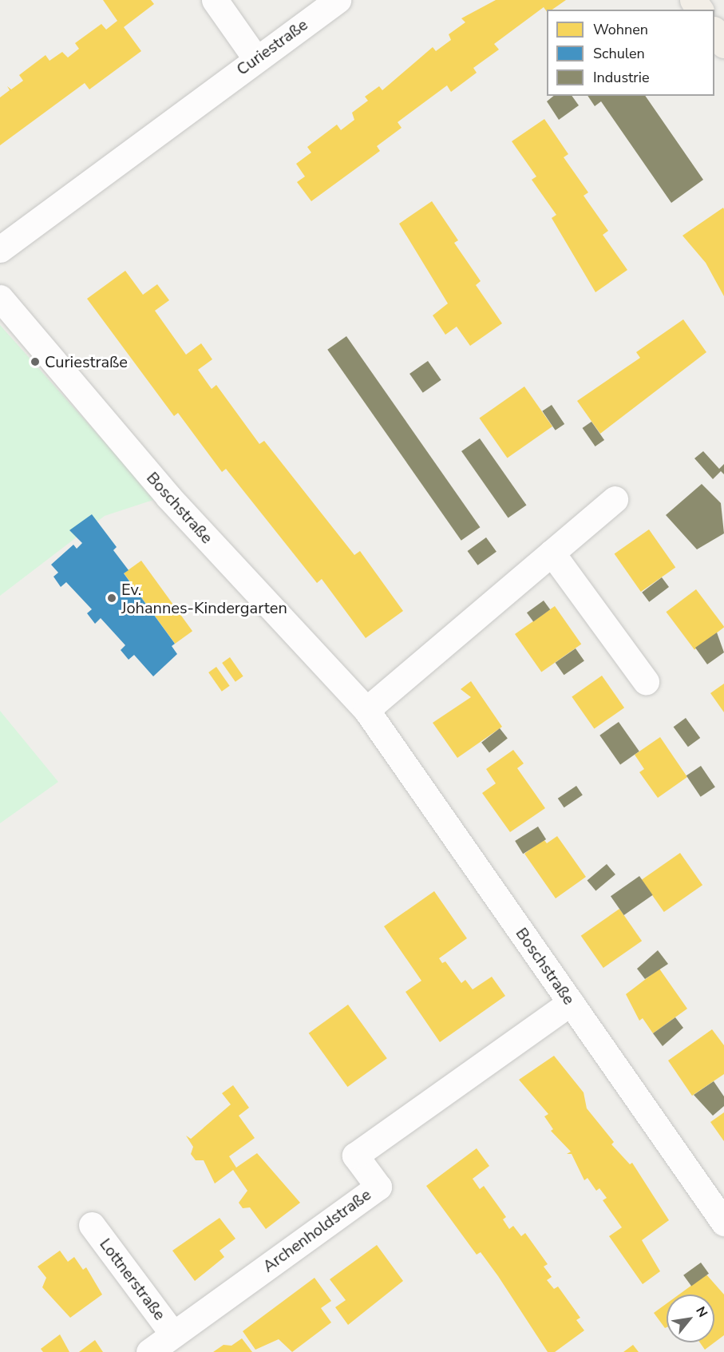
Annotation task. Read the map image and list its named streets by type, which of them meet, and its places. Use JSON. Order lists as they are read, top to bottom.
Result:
{
  "streets": {
    "street": [
      "Curiestraße",
      "Boschstraße",
      "Archenholdstraße",
      "Lottnerstraße"
    ]
  },
  "crossings": [
    ["Boschstraße", "Archenholdstraße"],
    ["Archenholdstraße", "Lottnerstraße"]
  ],
  "places": ["Curiestraße", "Ev. Johannes-Kindergarten"],
  "legend": ["Wohnen", "Schulen", "Industrie"],
  "north": "top right"
}
